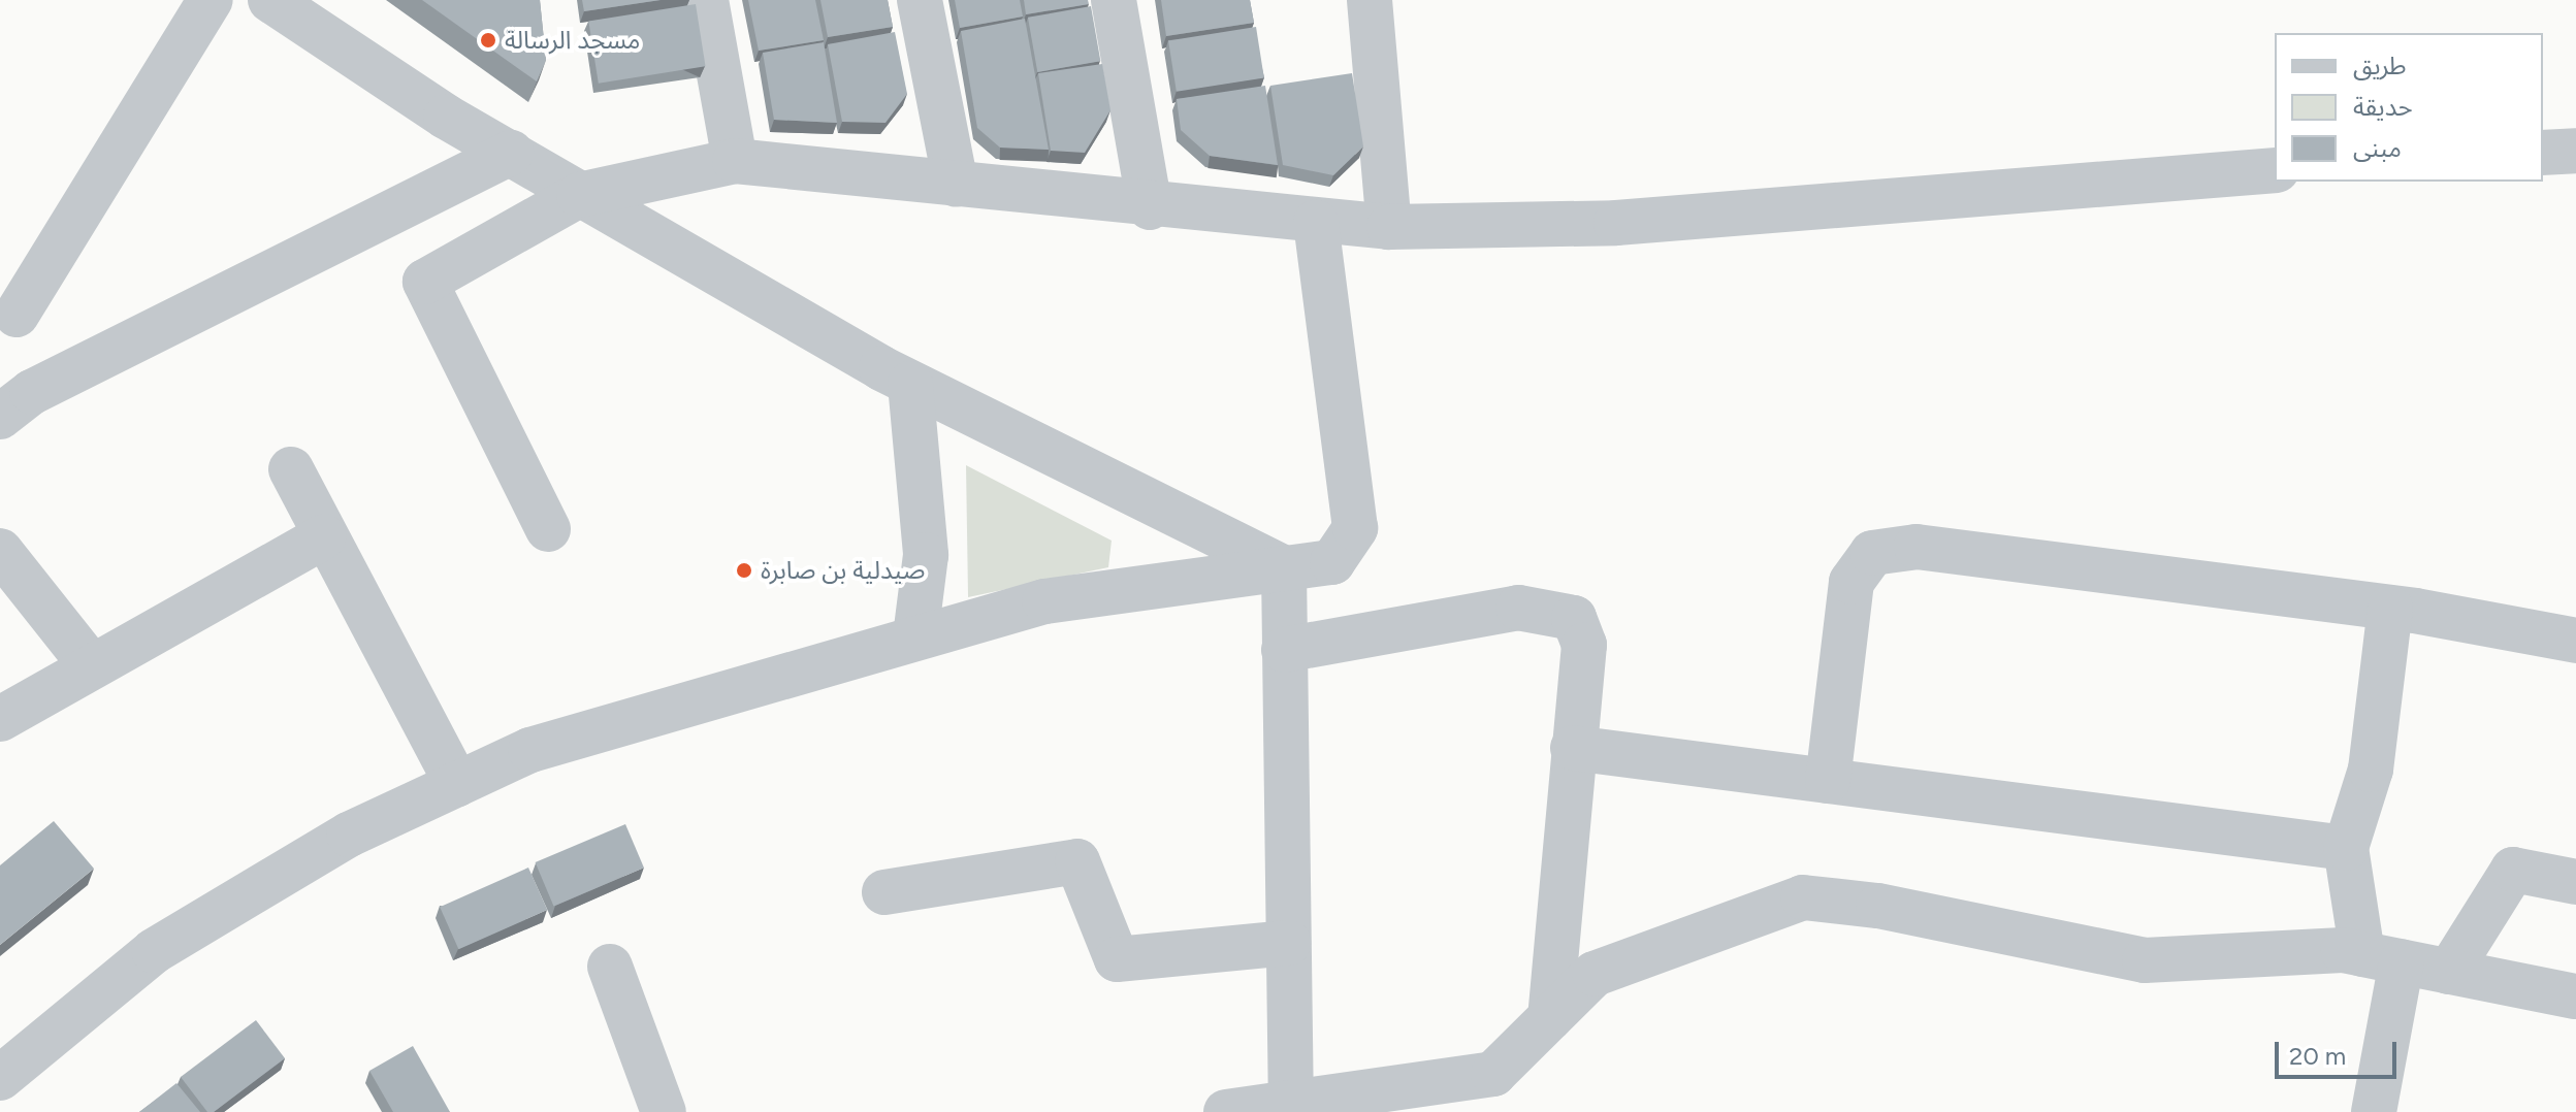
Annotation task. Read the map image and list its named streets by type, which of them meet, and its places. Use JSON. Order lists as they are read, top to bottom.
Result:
{
  "places": ["مسجد الرسالة", "صيدلية بن صابرة"],
  "legend": ["طريق", "حديقة", "مبنى"],
  "scale_bar": "20 m"
}
